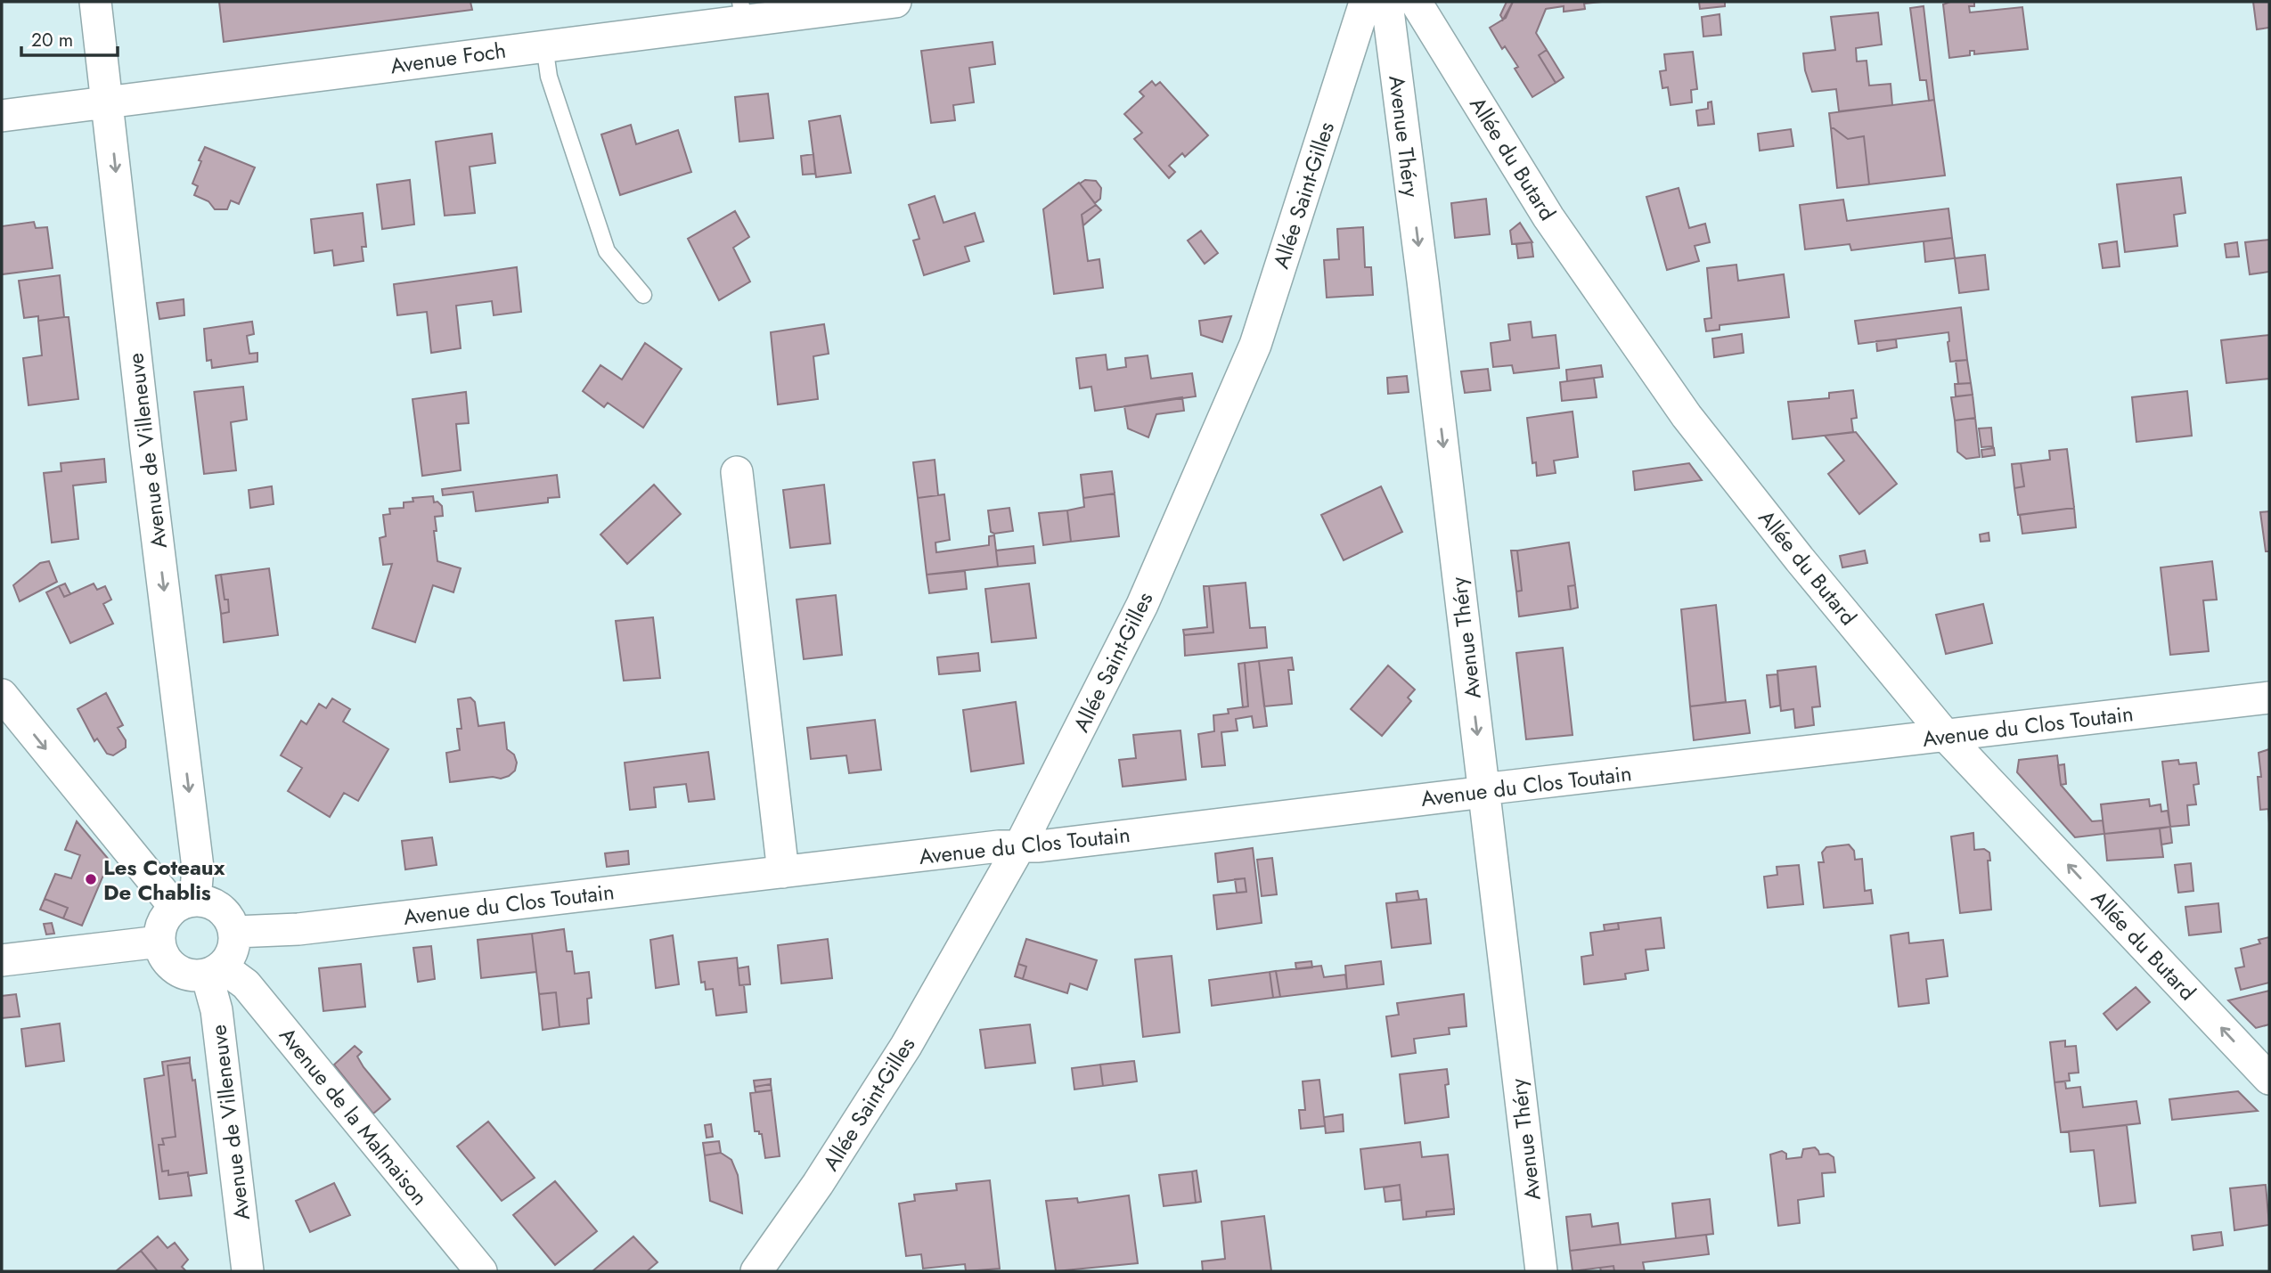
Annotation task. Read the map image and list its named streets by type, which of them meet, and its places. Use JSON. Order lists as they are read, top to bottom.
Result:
{
  "streets": {
    "street": [
      "Avenue Foch",
      "Avenue Théry",
      "Allée du Butard",
      "Allée Saint-Gilles",
      "Avenue de Villeneuve",
      "Avenue du Clos Toutain",
      "Avenue de la Malmaison"
    ]
  },
  "crossings": [
    ["Avenue Foch", "Avenue de Villeneuve"],
    ["Avenue Théry", "Allée du Butard"],
    ["Avenue Théry", "Allée Saint-Gilles"],
    ["Avenue Théry", "Avenue du Clos Toutain"],
    ["Allée du Butard", "Allée Saint-Gilles"],
    ["Allée du Butard", "Avenue du Clos Toutain"],
    ["Allée Saint-Gilles", "Avenue du Clos Toutain"],
    ["Avenue de Villeneuve", "Avenue du Clos Toutain"],
    ["Avenue de Villeneuve", "Avenue de la Malmaison"],
    ["Avenue du Clos Toutain", "Avenue de la Malmaison"]
  ],
  "one_way": ["Avenue Théry", "Avenue de Villeneuve"],
  "places": ["Les Coteaux De Chablis"],
  "scale_bar": "20 m"
}
